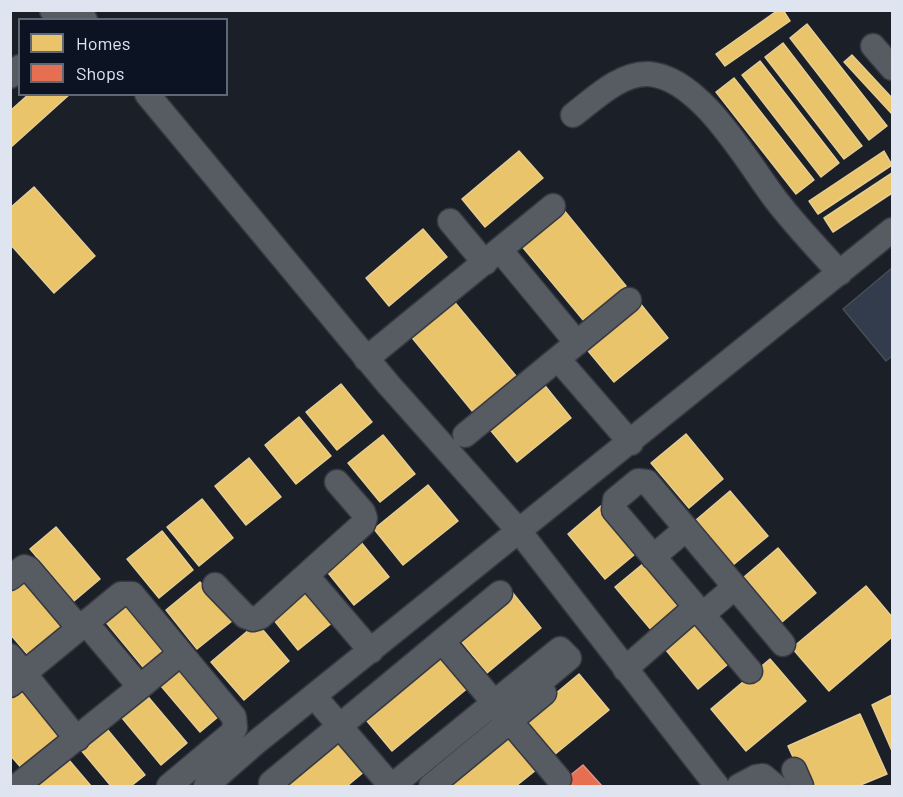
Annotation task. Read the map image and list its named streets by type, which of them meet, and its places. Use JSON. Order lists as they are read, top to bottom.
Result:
{
  "legend": ["Homes", "Shops"]
}
